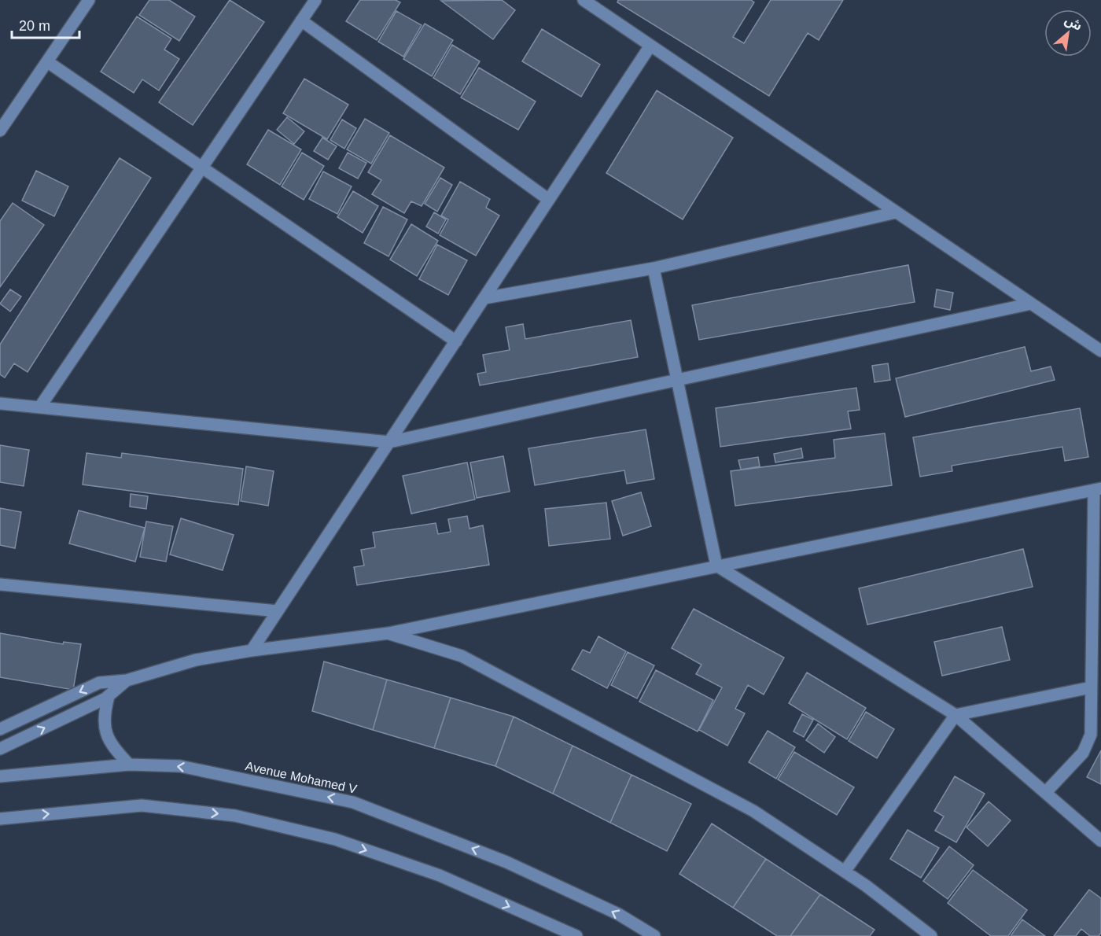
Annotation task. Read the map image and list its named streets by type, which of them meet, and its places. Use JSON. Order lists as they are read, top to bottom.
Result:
{
  "streets": {
    "street": ["Avenue Mohamed V"]
  },
  "scale_bar": "20 m",
  "north": "top right"
}
